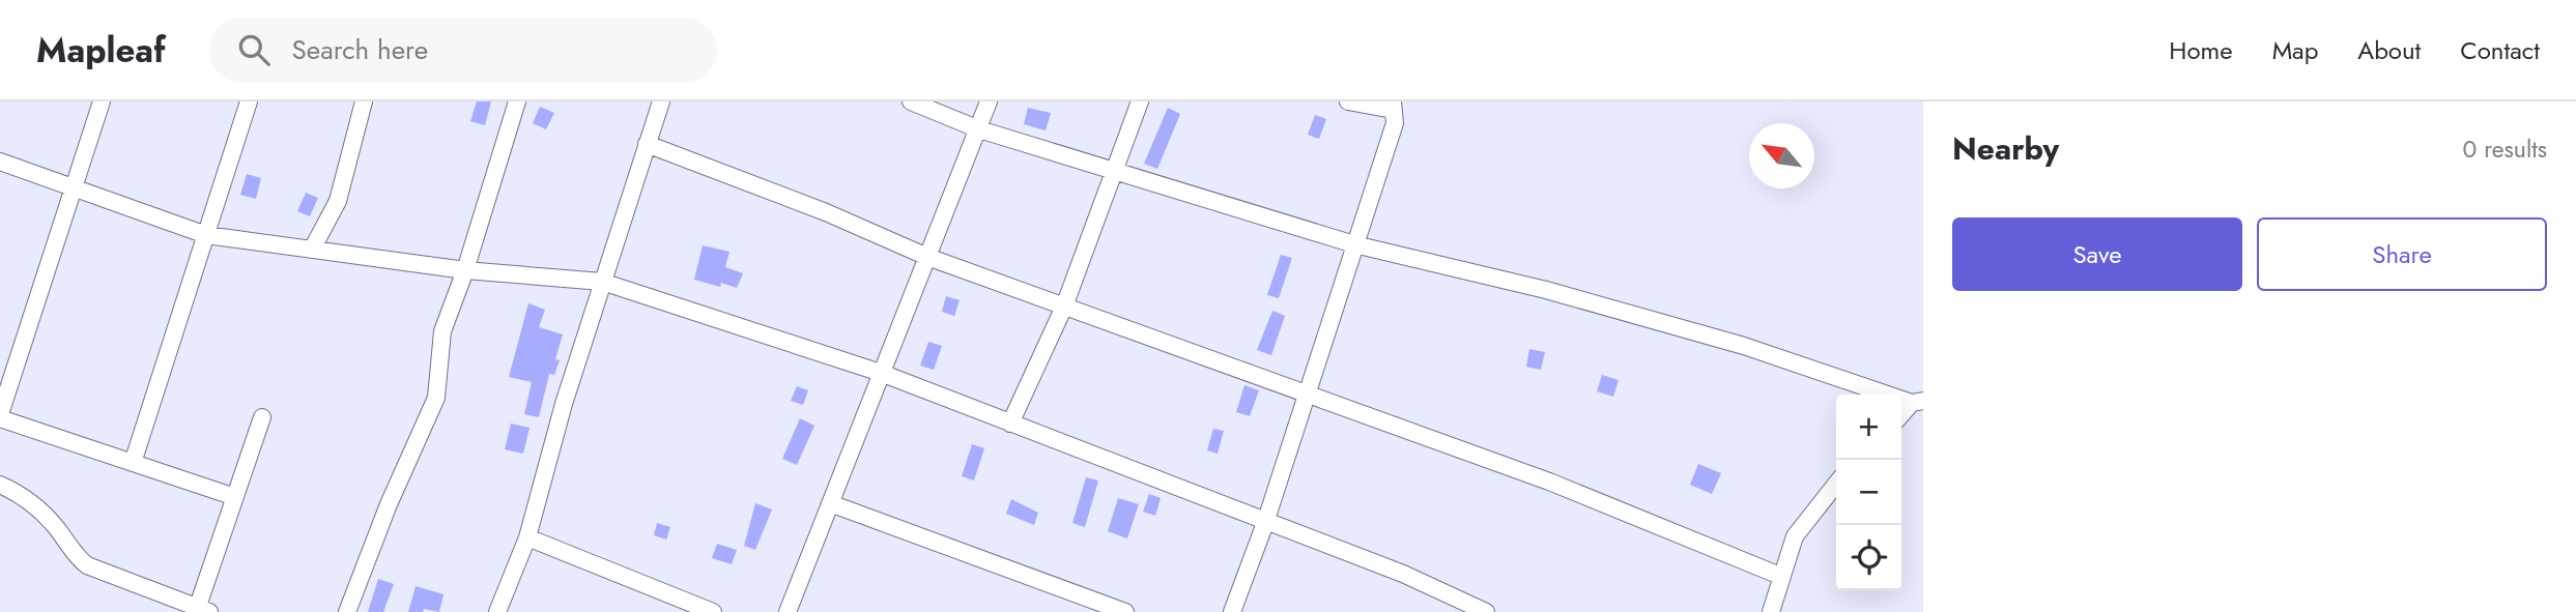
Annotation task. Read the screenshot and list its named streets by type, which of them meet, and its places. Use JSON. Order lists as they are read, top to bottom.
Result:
{
  "north": "top left",
  "page": {
    "header": "Mapleaf",
    "search": "Search here",
    "nav": [
      "Home",
      "Map",
      "About",
      "Contact"
    ],
    "heading": ["Nearby", "0 results"],
    "buttons": ["Save", "Share"],
    "map_buttons": ["+", "−"]
  }
}
